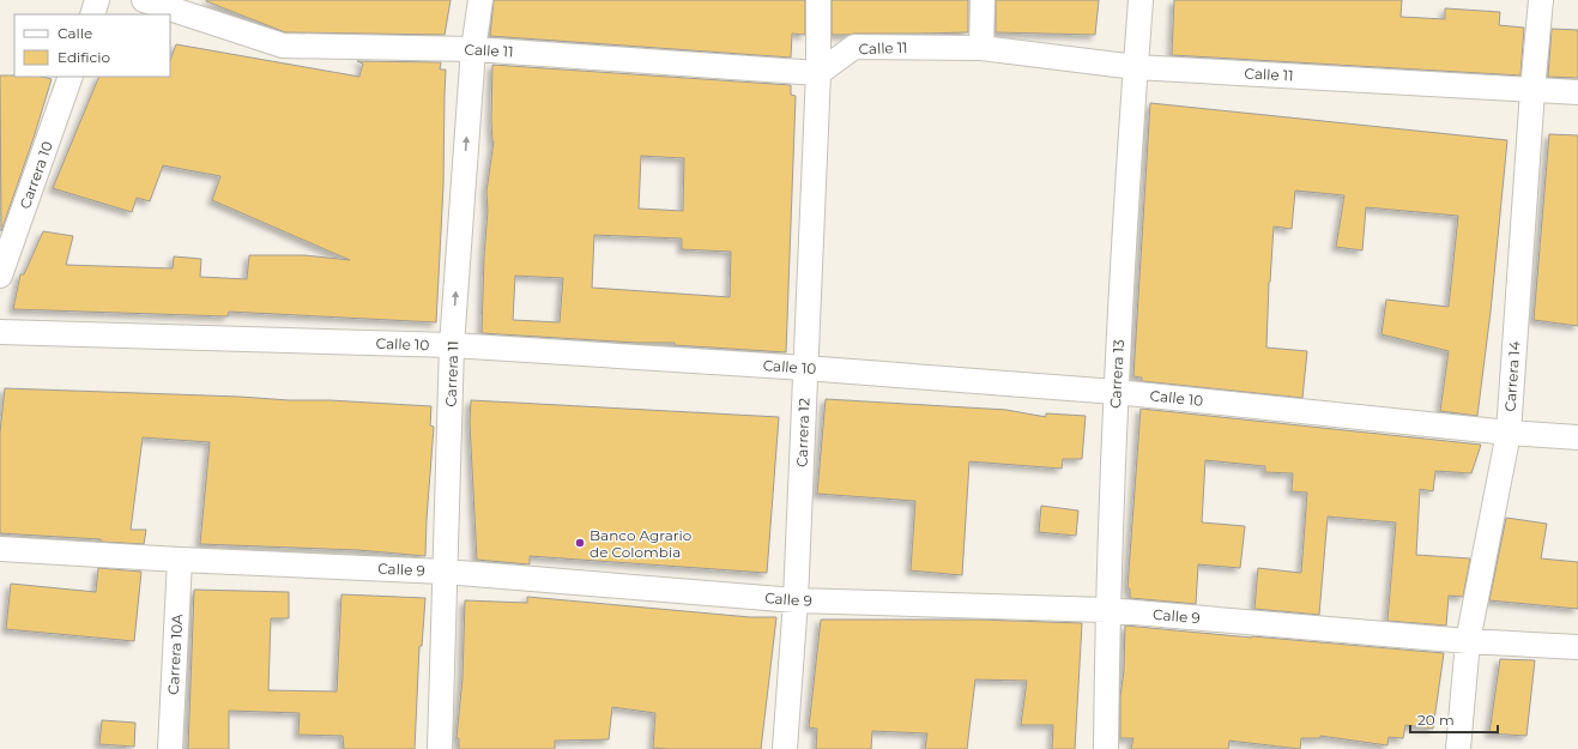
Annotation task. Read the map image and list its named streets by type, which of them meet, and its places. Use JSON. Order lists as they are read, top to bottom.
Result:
{
  "streets": {
    "street": [
      "Calle 11",
      "Carrera 10",
      "Calle 10",
      "Carrera 11",
      "Carrera 13",
      "Carrera 14",
      "Carrera 12",
      "Calle 9",
      "Carrera 10A"
    ]
  },
  "crossings": [
    ["Calle 11", "Carrera 11"],
    ["Calle 11", "Carrera 13"],
    ["Calle 11", "Carrera 14"],
    ["Calle 11", "Carrera 12"],
    ["Calle 10", "Carrera 11"],
    ["Calle 10", "Carrera 13"],
    ["Calle 10", "Carrera 14"],
    ["Calle 10", "Carrera 12"],
    ["Carrera 11", "Calle 9"],
    ["Carrera 13", "Calle 9"],
    ["Carrera 14", "Calle 9"],
    ["Carrera 12", "Calle 9"],
    ["Calle 9", "Carrera 10A"]
  ],
  "one_way": ["Carrera 11"],
  "places": ["Banco Agrario de Colombia"],
  "legend": ["Calle", "Edificio"],
  "scale_bar": "20 m"
}
